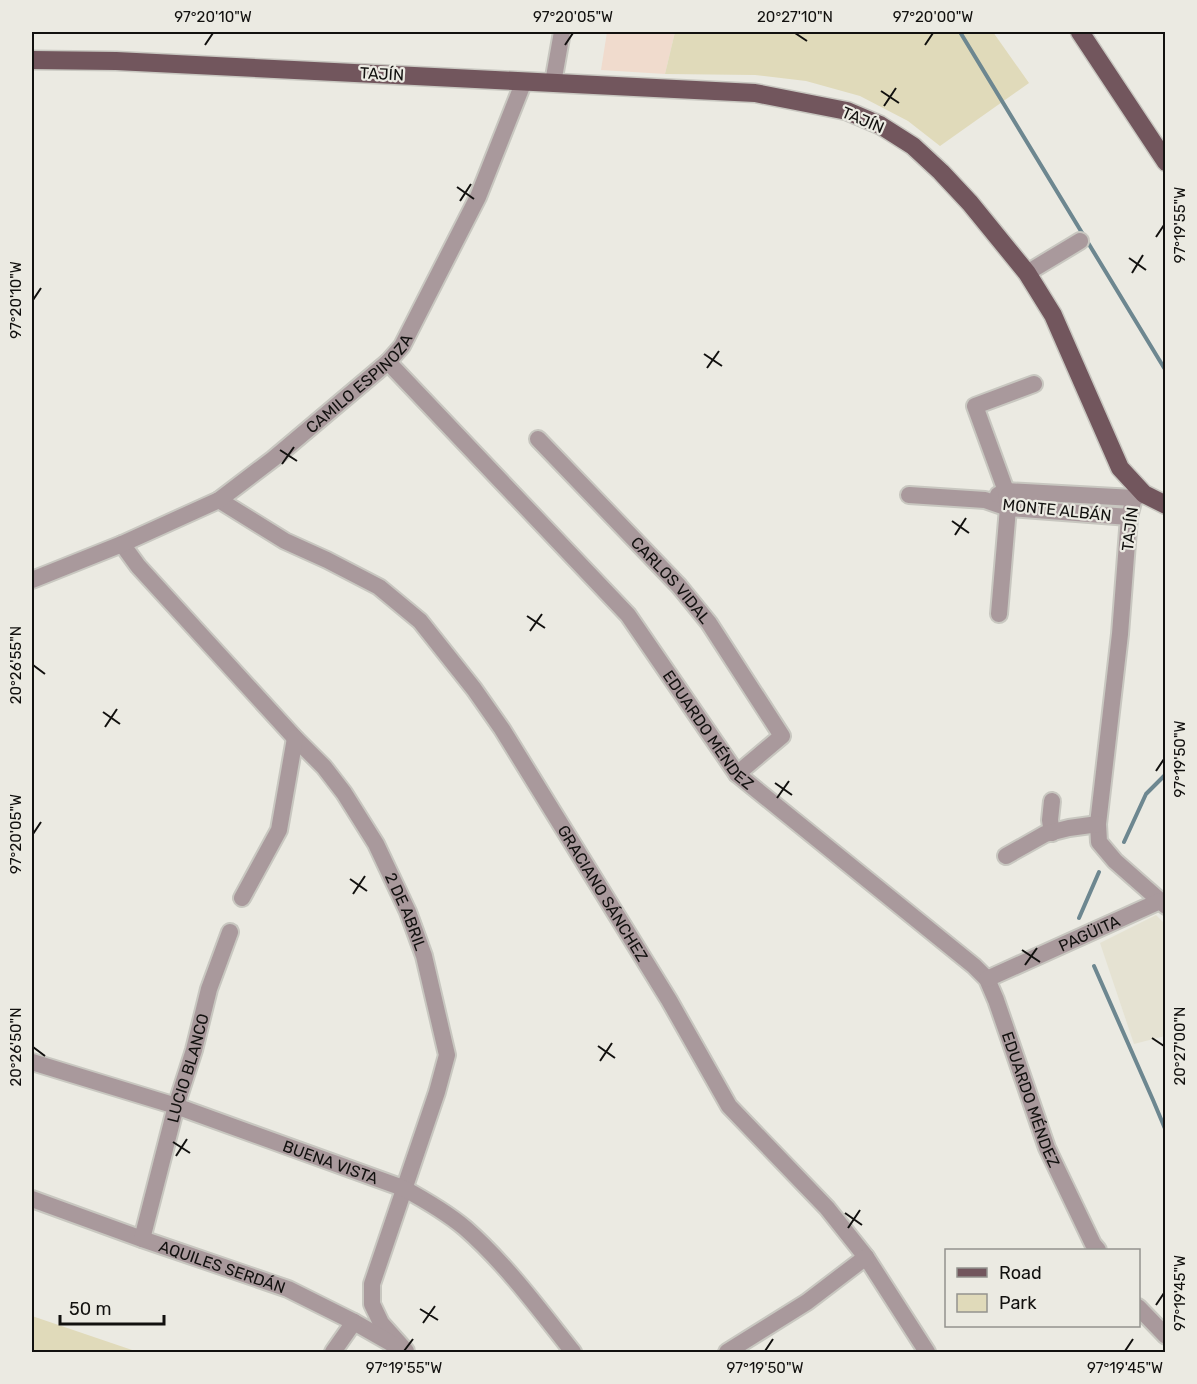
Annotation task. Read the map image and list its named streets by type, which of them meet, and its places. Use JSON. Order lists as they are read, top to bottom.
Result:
{
  "streets": {
    "main road": ["TAJÍN", "MONTE ALBÁN"],
    "street": [
      "CAMILO ESPINOZA",
      "CARLOS VIDAL",
      "EDUARDO MÉNDEZ",
      "GRACIANO SÁNCHEZ",
      "2 DE ABRIL",
      "PAGÜITA",
      "LUCIO BLANCO",
      "BUENA VISTA",
      "AQUILES SERDÁN"
    ]
  },
  "crossings": [
    ["TAJÍN", "CAMILO ESPINOZA"],
    ["TAJÍN", "MONTE ALBÁN"],
    ["TAJÍN", "PAGÜITA"],
    ["CAMILO ESPINOZA", "EDUARDO MÉNDEZ"],
    ["CAMILO ESPINOZA", "GRACIANO SÁNCHEZ"],
    ["CAMILO ESPINOZA", "2 DE ABRIL"],
    ["CARLOS VIDAL", "EDUARDO MÉNDEZ"],
    ["EDUARDO MÉNDEZ", "PAGÜITA"],
    ["2 DE ABRIL", "BUENA VISTA"],
    ["2 DE ABRIL", "AQUILES SERDÁN"],
    ["LUCIO BLANCO", "BUENA VISTA"],
    ["LUCIO BLANCO", "AQUILES SERDÁN"]
  ],
  "legend": ["Road", "Park"],
  "scale_bar": "50 m",
  "coordinates": [
    "97°20'10\"W",
    "97°20'05\"W",
    "20°27'10\"N",
    "97°20'00\"W",
    "97°19'55\"W",
    "20°26'55\"N",
    "97°19'50\"W",
    "20°27'00\"N",
    "20°26'50\"N",
    "97°19'45\"W"
  ]
}
